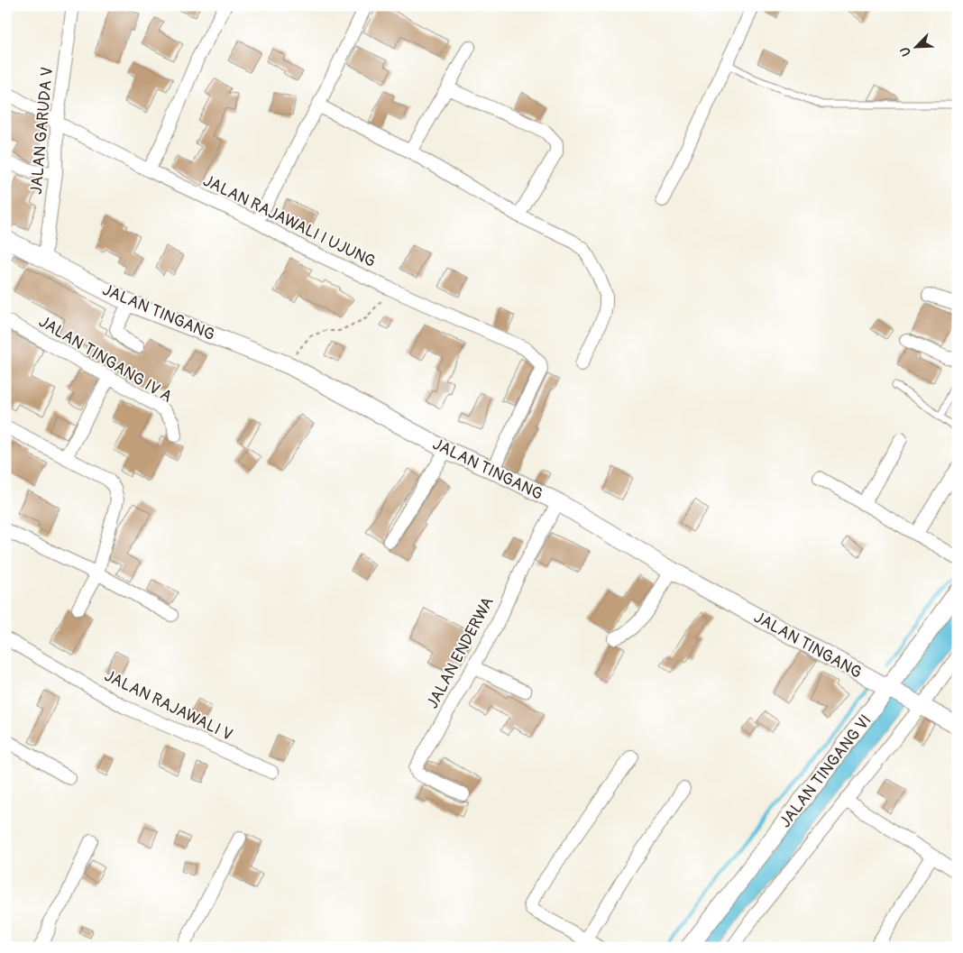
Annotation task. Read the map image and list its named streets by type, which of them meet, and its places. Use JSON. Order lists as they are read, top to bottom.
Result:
{
  "streets": {
    "main road": ["JALAN TINGANG", "JALAN TINGANG VI"],
    "street": [
      "JALAN GARUDA V",
      "JALAN RAJAWALI I UJUNG",
      "JALAN TINGANG IV A",
      "JALAN ENDERWA",
      "JALAN RAJAWALI V"
    ]
  },
  "crossings": [
    ["JALAN GARUDA V", "JALAN RAJAWALI I UJUNG"],
    ["JALAN GARUDA V", "JALAN TINGANG"],
    ["JALAN RAJAWALI I UJUNG", "JALAN TINGANG"],
    ["JALAN TINGANG", "JALAN ENDERWA"],
    ["JALAN TINGANG", "JALAN TINGANG VI"]
  ],
  "north": "bottom left"
}
